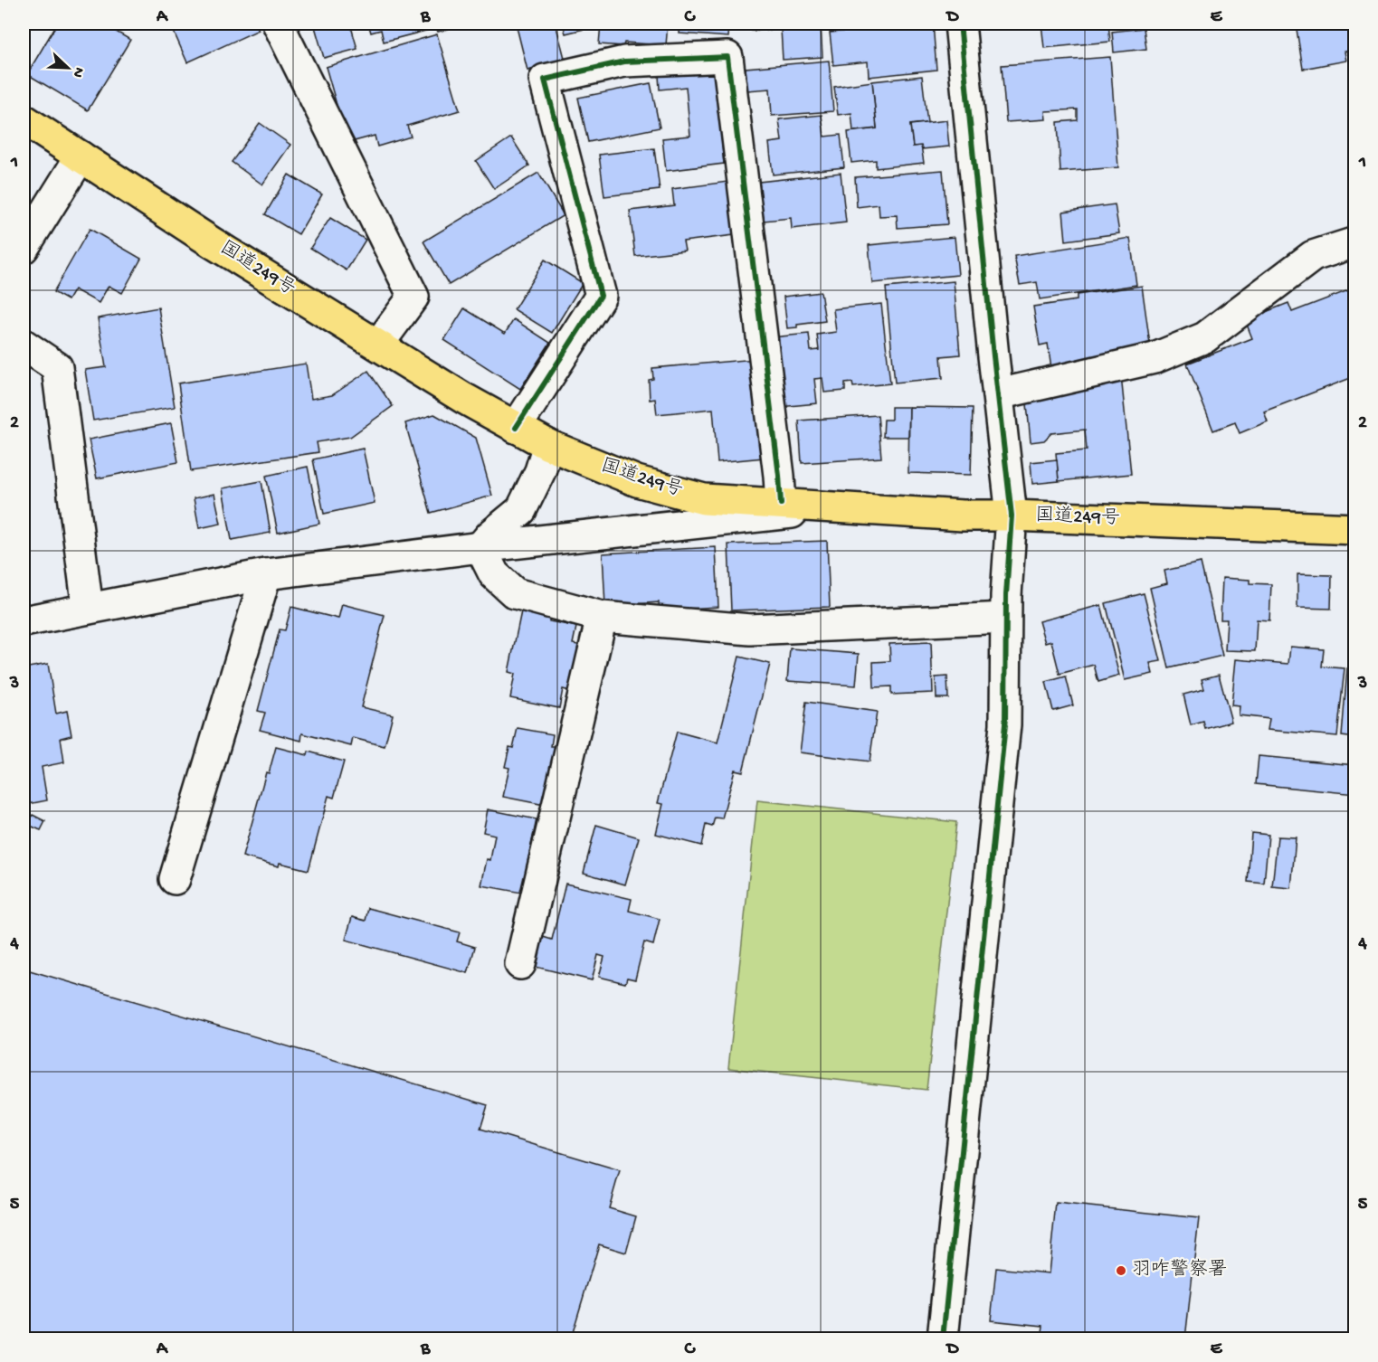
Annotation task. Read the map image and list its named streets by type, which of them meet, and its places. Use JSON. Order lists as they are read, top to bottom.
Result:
{
  "streets": {
    "highway": ["国道249号"]
  },
  "places": ["羽咋警察署"],
  "north": "bottom right",
  "grid": {
    "columns": [
      "A",
      "B",
      "C",
      "D",
      "E"
    ],
    "rows": [
      "1",
      "2",
      "3",
      "4",
      "5"
    ]
  }
}
